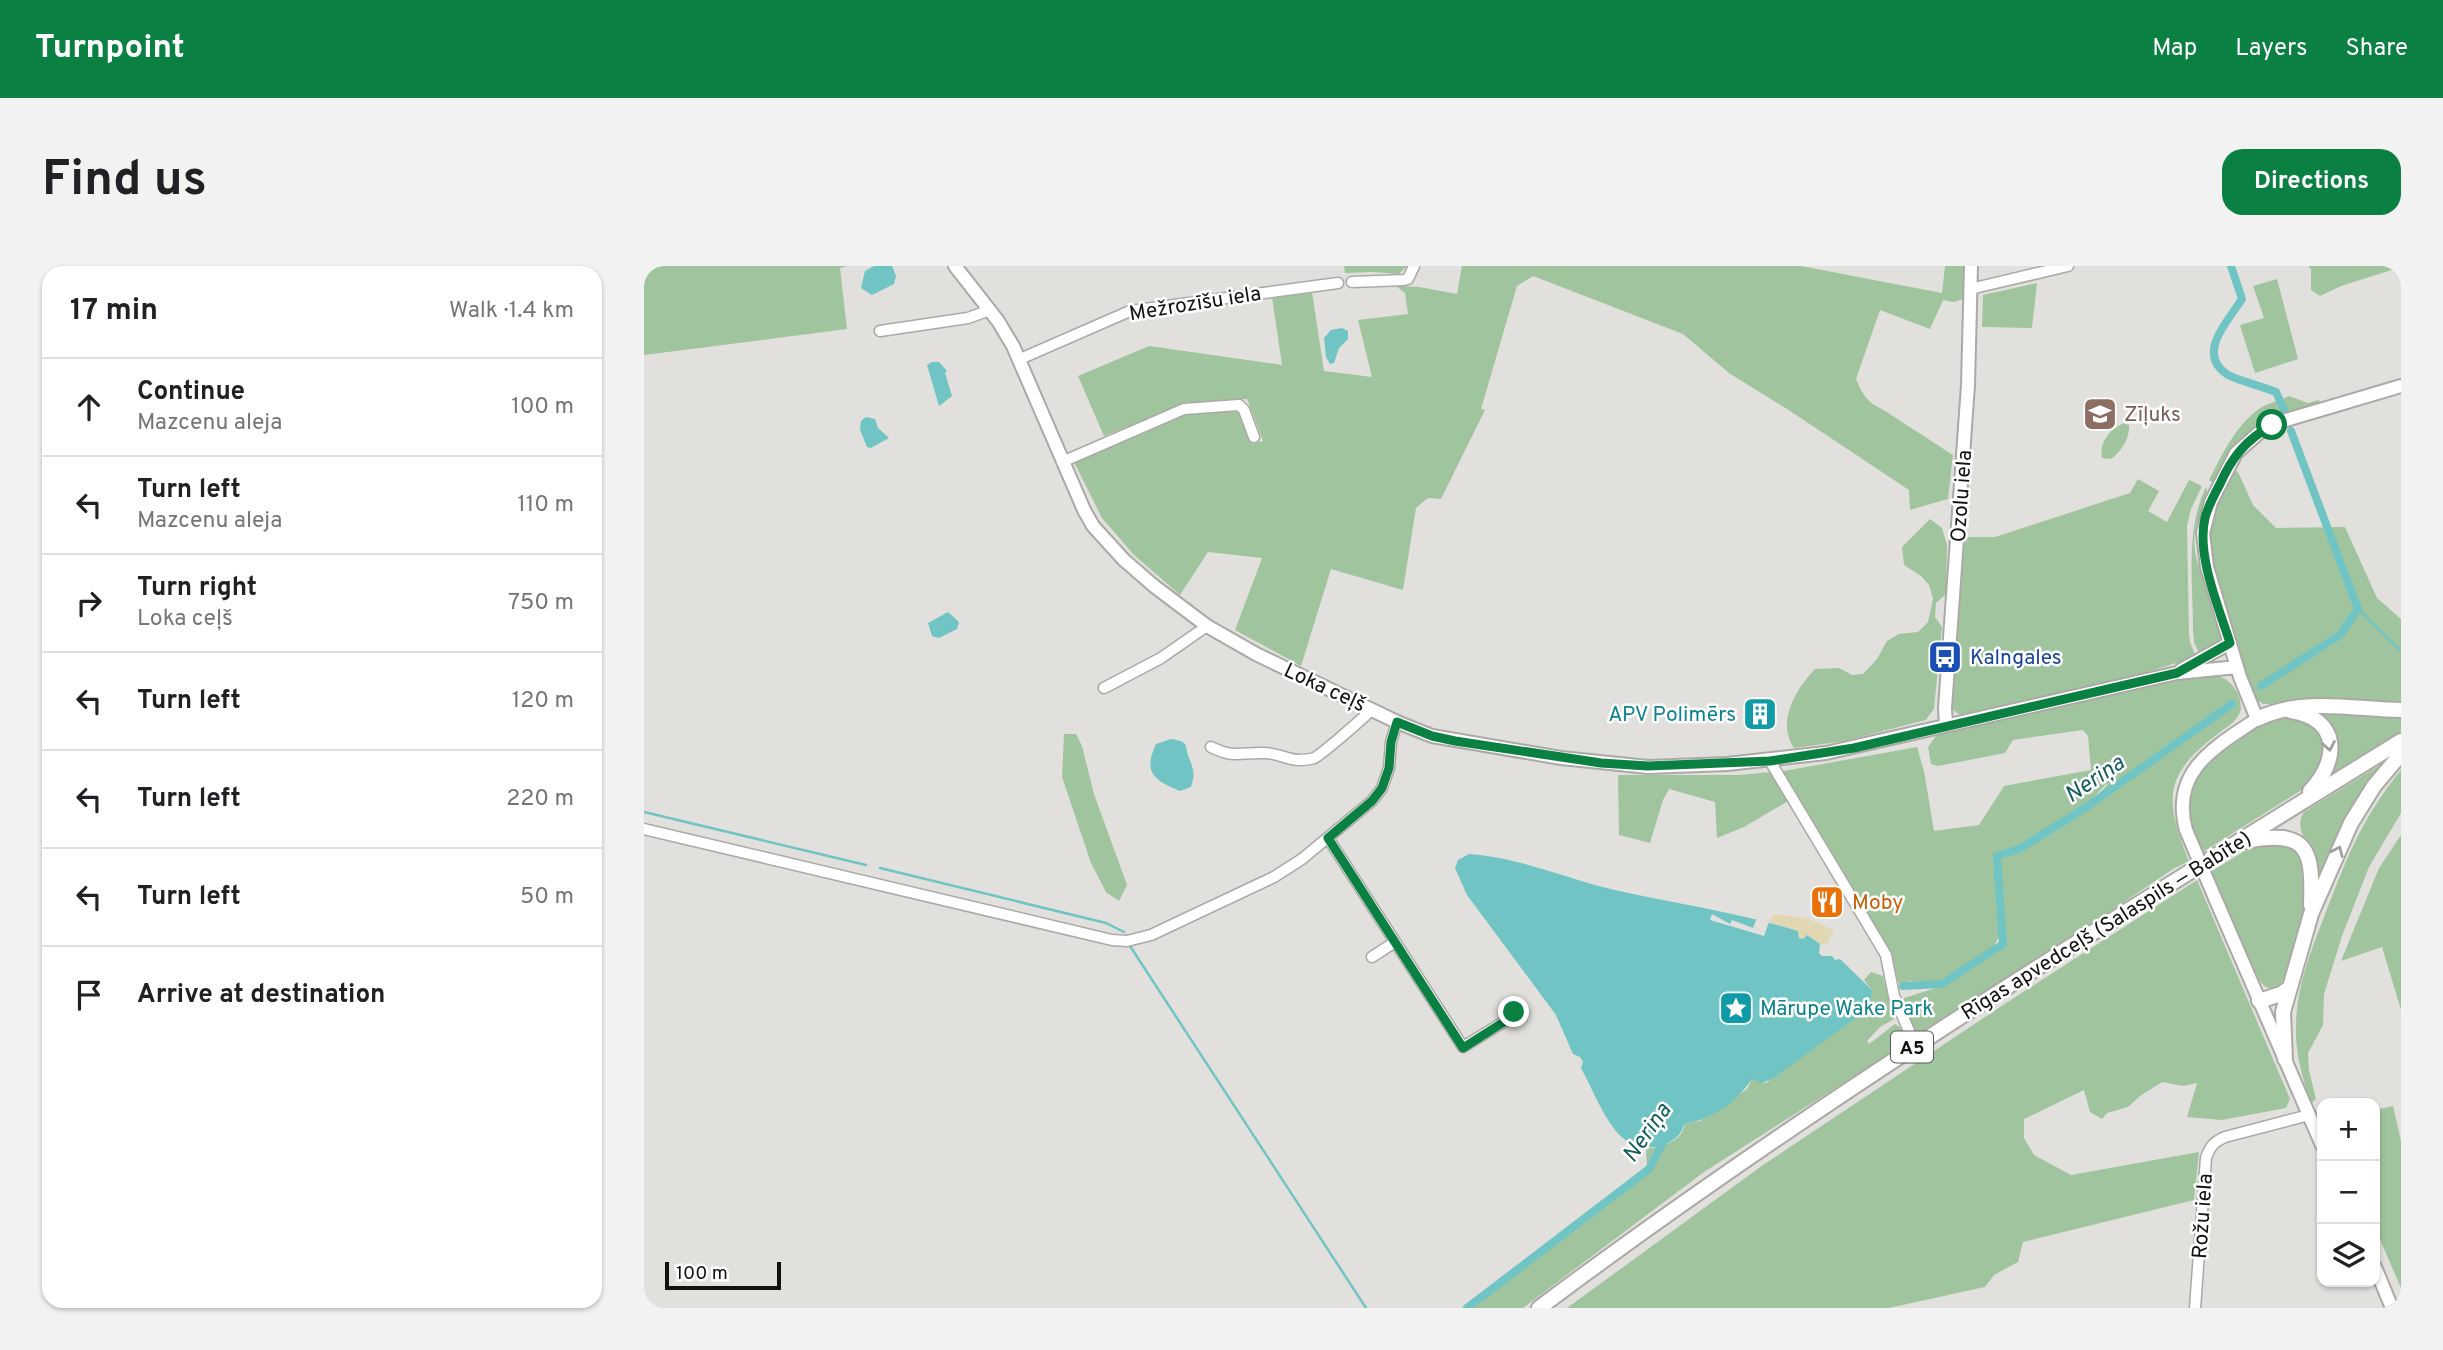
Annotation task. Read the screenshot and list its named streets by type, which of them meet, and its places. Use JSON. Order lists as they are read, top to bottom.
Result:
{
  "streets": {
    "highway": ["Rīgas apvedceļš (Salaspils — Babīte)", "A5"],
    "main road": ["Ozolu iela", "Loka ceļš"],
    "street": ["Mežrozīšu iela", "Rožu iela"]
  },
  "crossings": [
    ["Mežrozīšu iela", "Loka ceļš"],
    ["Ozolu iela", "Loka ceļš"]
  ],
  "water": ["Neriņa"],
  "places": {
    "school or university": ["Zīļuks"],
    "bus stop": ["Kalngales"],
    "building": ["APV Polimērs"],
    "restaurant": ["Moby"],
    "place": ["Mārupe Wake Park"]
  },
  "scale_bar": "100 m",
  "page": {
    "header": "Turnpoint",
    "nav": ["Map", "Layers", "Share"],
    "buttons": "Directions",
    "title": "Find us",
    "heading": ["17 min", "Walk · 1.4 km"],
    "list": [
      ["Continue", "Mazcenu aleja", "100 m"],
      ["Turn left", "Mazcenu aleja", "110 m"],
      ["Turn right", "Loka ceļš", "750 m"],
      ["Turn left", "120 m"],
      ["Turn left", "220 m"],
      ["Turn left", "50 m"],
      "Arrive at destination"
    ],
    "map_buttons": ["+", "−"],
    "scale": "100 m"
  }
}
